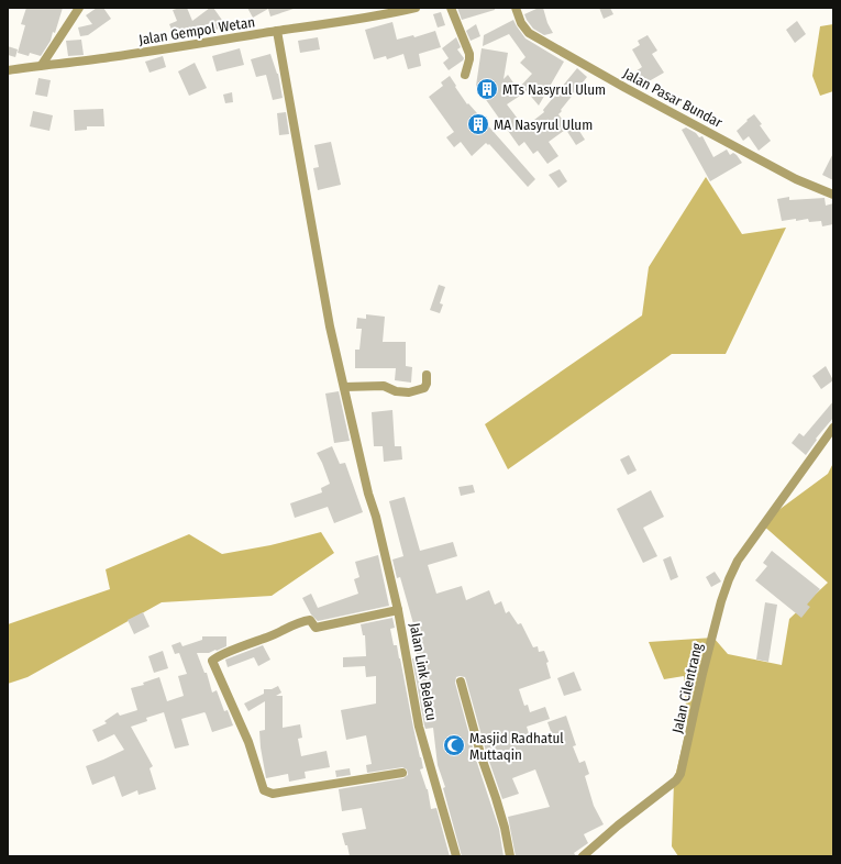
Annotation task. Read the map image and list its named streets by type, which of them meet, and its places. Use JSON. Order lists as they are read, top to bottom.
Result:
{
  "streets": {
    "street": [
      "Jalan Gempol Wetan",
      "Jalan Pasar Bundar",
      "Jalan Link Belacu",
      "Jalan Cilentrang"
    ]
  },
  "crossings": [
    ["Jalan Gempol Wetan", "Jalan Link Belacu"]
  ],
  "places": {
    "building": ["MTs Nasyrul Ulum", "MA Nasyrul Ulum"],
    "mosque": ["Masjid Radhatul Muttaqin"]
  }
}
